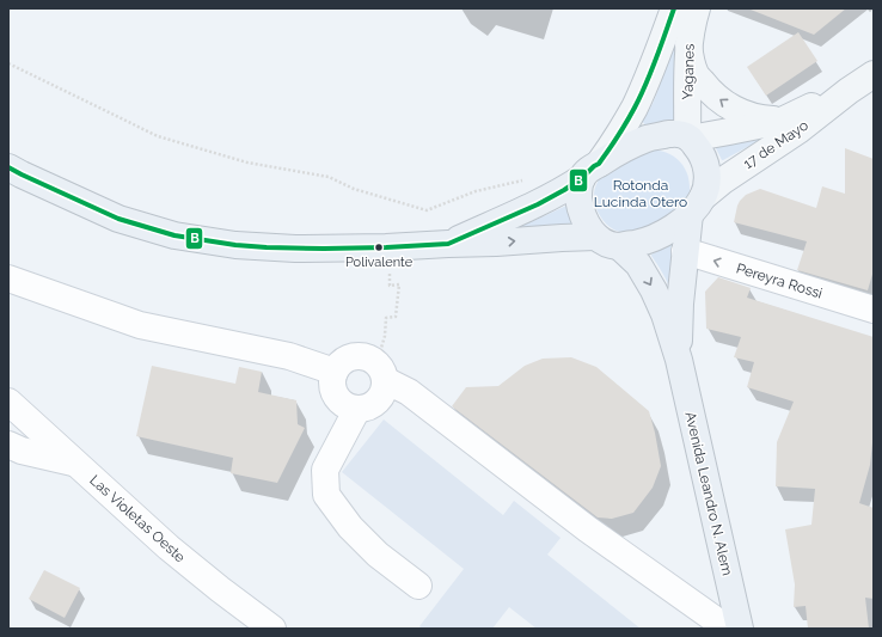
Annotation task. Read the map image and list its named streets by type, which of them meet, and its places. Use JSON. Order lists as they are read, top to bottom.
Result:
{
  "streets": {
    "highway": ["Avenida Leandro N. Alem"],
    "main road": ["Yaganes", "17 de Mayo"],
    "street": ["Pereyra Rossi", "Las Violetas Oeste"]
  },
  "crossings": [
    ["Yaganes", "17 de Mayo"],
    ["Yaganes", "Avenida Leandro N. Alem"],
    ["17 de Mayo", "Avenida Leandro N. Alem"],
    ["Pereyra Rossi", "Avenida Leandro N. Alem"]
  ],
  "one_way": ["Pereyra Rossi"],
  "parks": ["Rotonda Lucinda Otero"],
  "places": ["Polivalente"],
  "lines": ["transit line B"]
}
